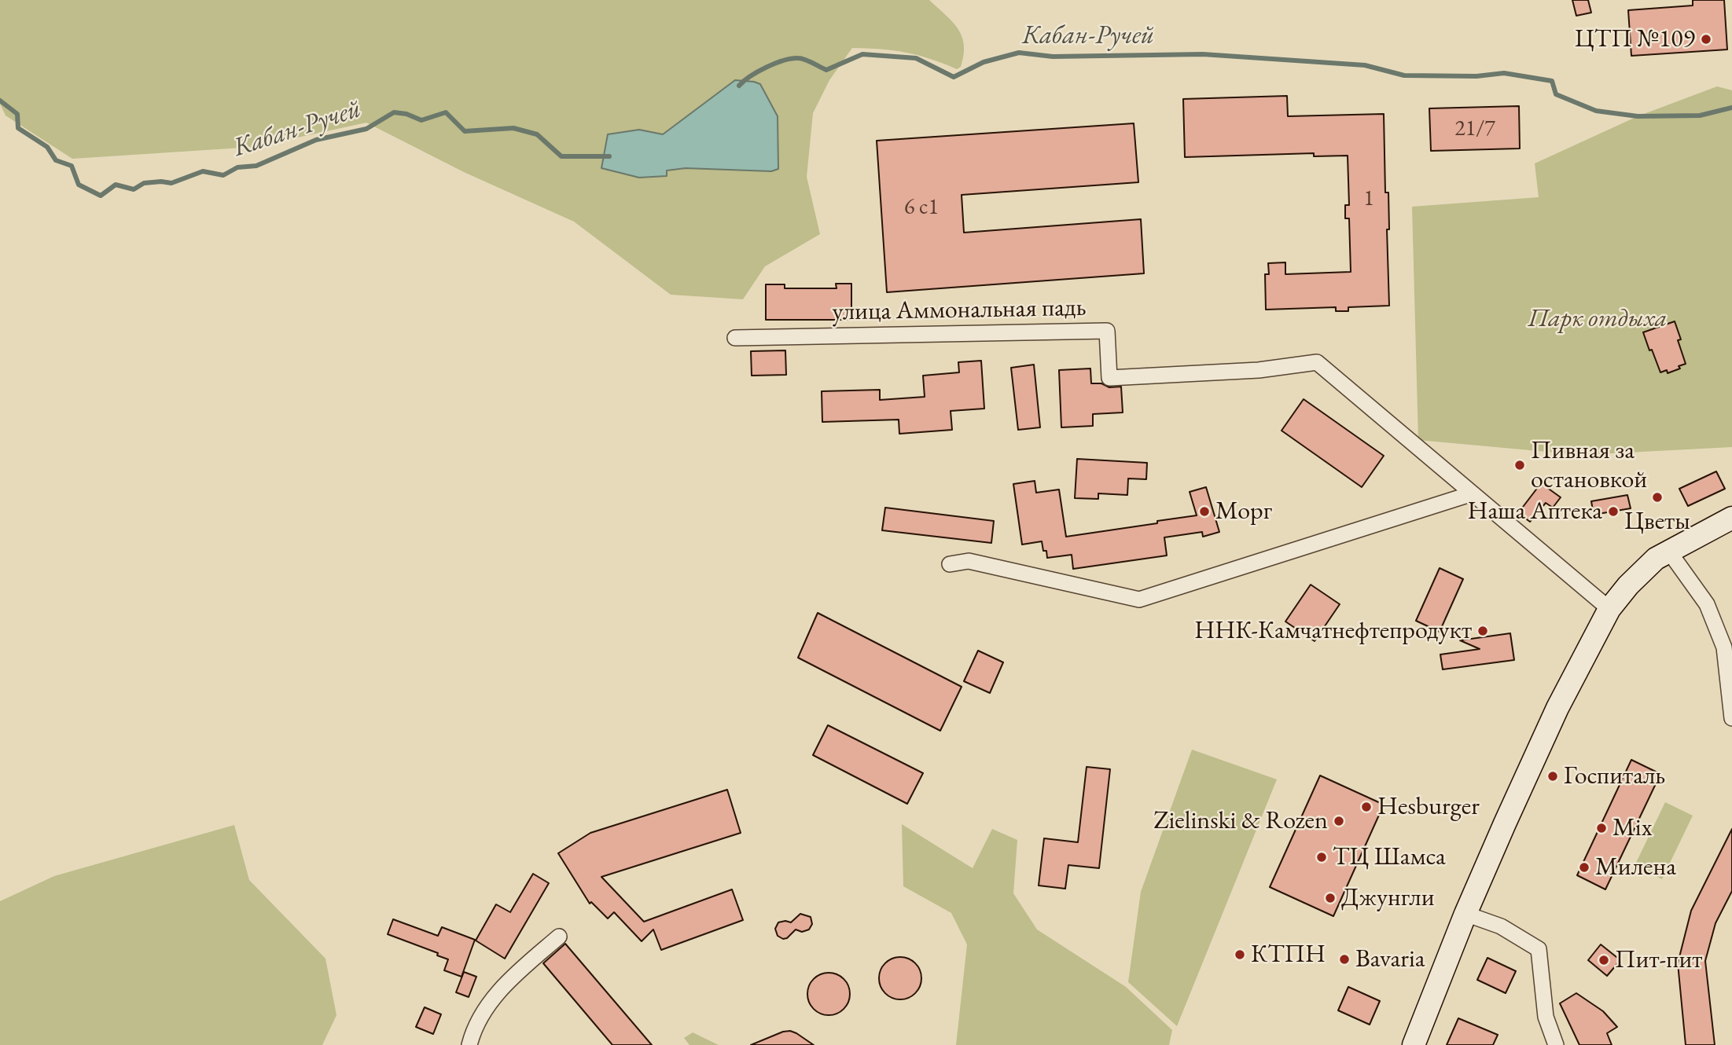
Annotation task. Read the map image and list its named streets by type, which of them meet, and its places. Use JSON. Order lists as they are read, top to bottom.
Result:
{
  "streets": {
    "street": ["улица Аммональная падь"]
  },
  "water": ["Кабан-Ручей"],
  "parks": ["Парк отдыха"],
  "places": [
    "ЦТП №109",
    "Пивная за остановкой",
    "Цветы",
    "Морг",
    "Наша Аптека",
    "ННК-Камчатнефтепродукт",
    "Госпиталь",
    "Hesburger",
    "Zielinski & Rozen",
    "Mix",
    "ТЦ Шамса",
    "Милена",
    "Джунгли",
    "КТПН",
    "Bavaria",
    "Пит-пит"
  ],
  "house_numbers": ["21/7", "1", "6 с1"]
}
